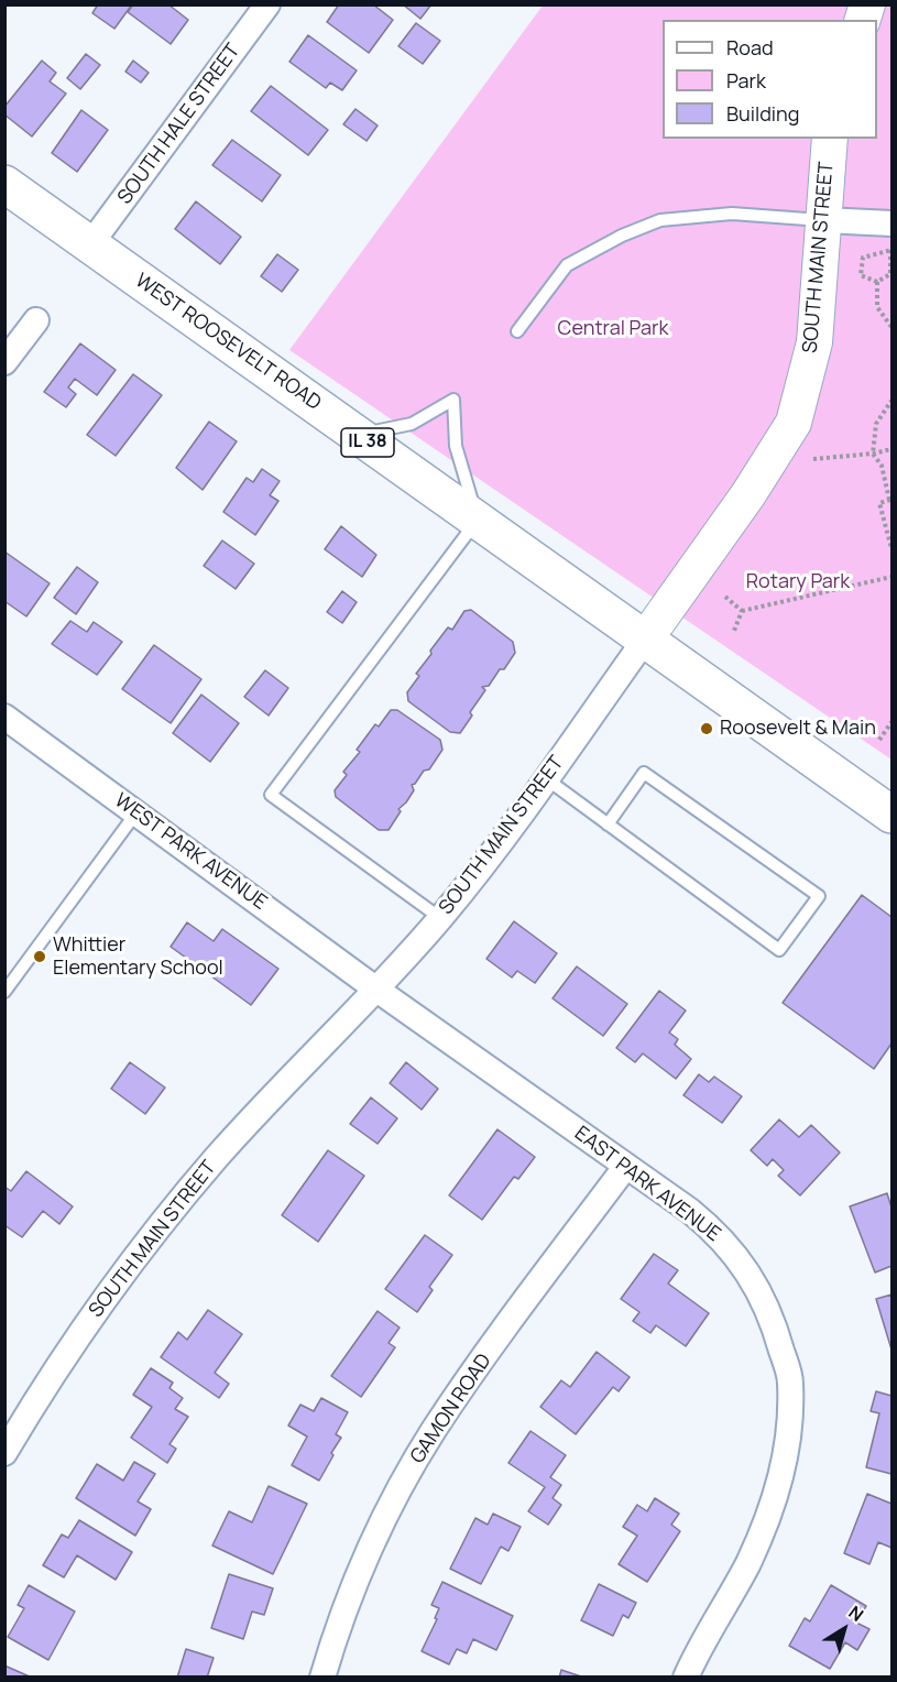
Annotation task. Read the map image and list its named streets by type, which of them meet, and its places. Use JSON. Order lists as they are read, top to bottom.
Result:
{
  "streets": {
    "main road": ["WEST ROOSEVELT ROAD", "IL 38"],
    "street": [
      "SOUTH HALE STREET",
      "SOUTH MAIN STREET",
      "WEST PARK AVENUE",
      "EAST PARK AVENUE",
      "GAMON ROAD"
    ]
  },
  "crossings": [
    ["SOUTH HALE STREET", "WEST ROOSEVELT ROAD"],
    ["SOUTH MAIN STREET", "WEST ROOSEVELT ROAD"],
    ["SOUTH MAIN STREET", "IL 38"],
    ["SOUTH MAIN STREET", "WEST PARK AVENUE"],
    ["SOUTH MAIN STREET", "EAST PARK AVENUE"],
    ["WEST ROOSEVELT ROAD", "IL 38"],
    ["WEST PARK AVENUE", "EAST PARK AVENUE"],
    ["EAST PARK AVENUE", "GAMON ROAD"]
  ],
  "parks": ["Central Park", "Rotary Park"],
  "places": ["Roosevelt & Main", "Whittier Elementary School"],
  "legend": ["Road", "Park", "Building"],
  "north": "top right"
}
